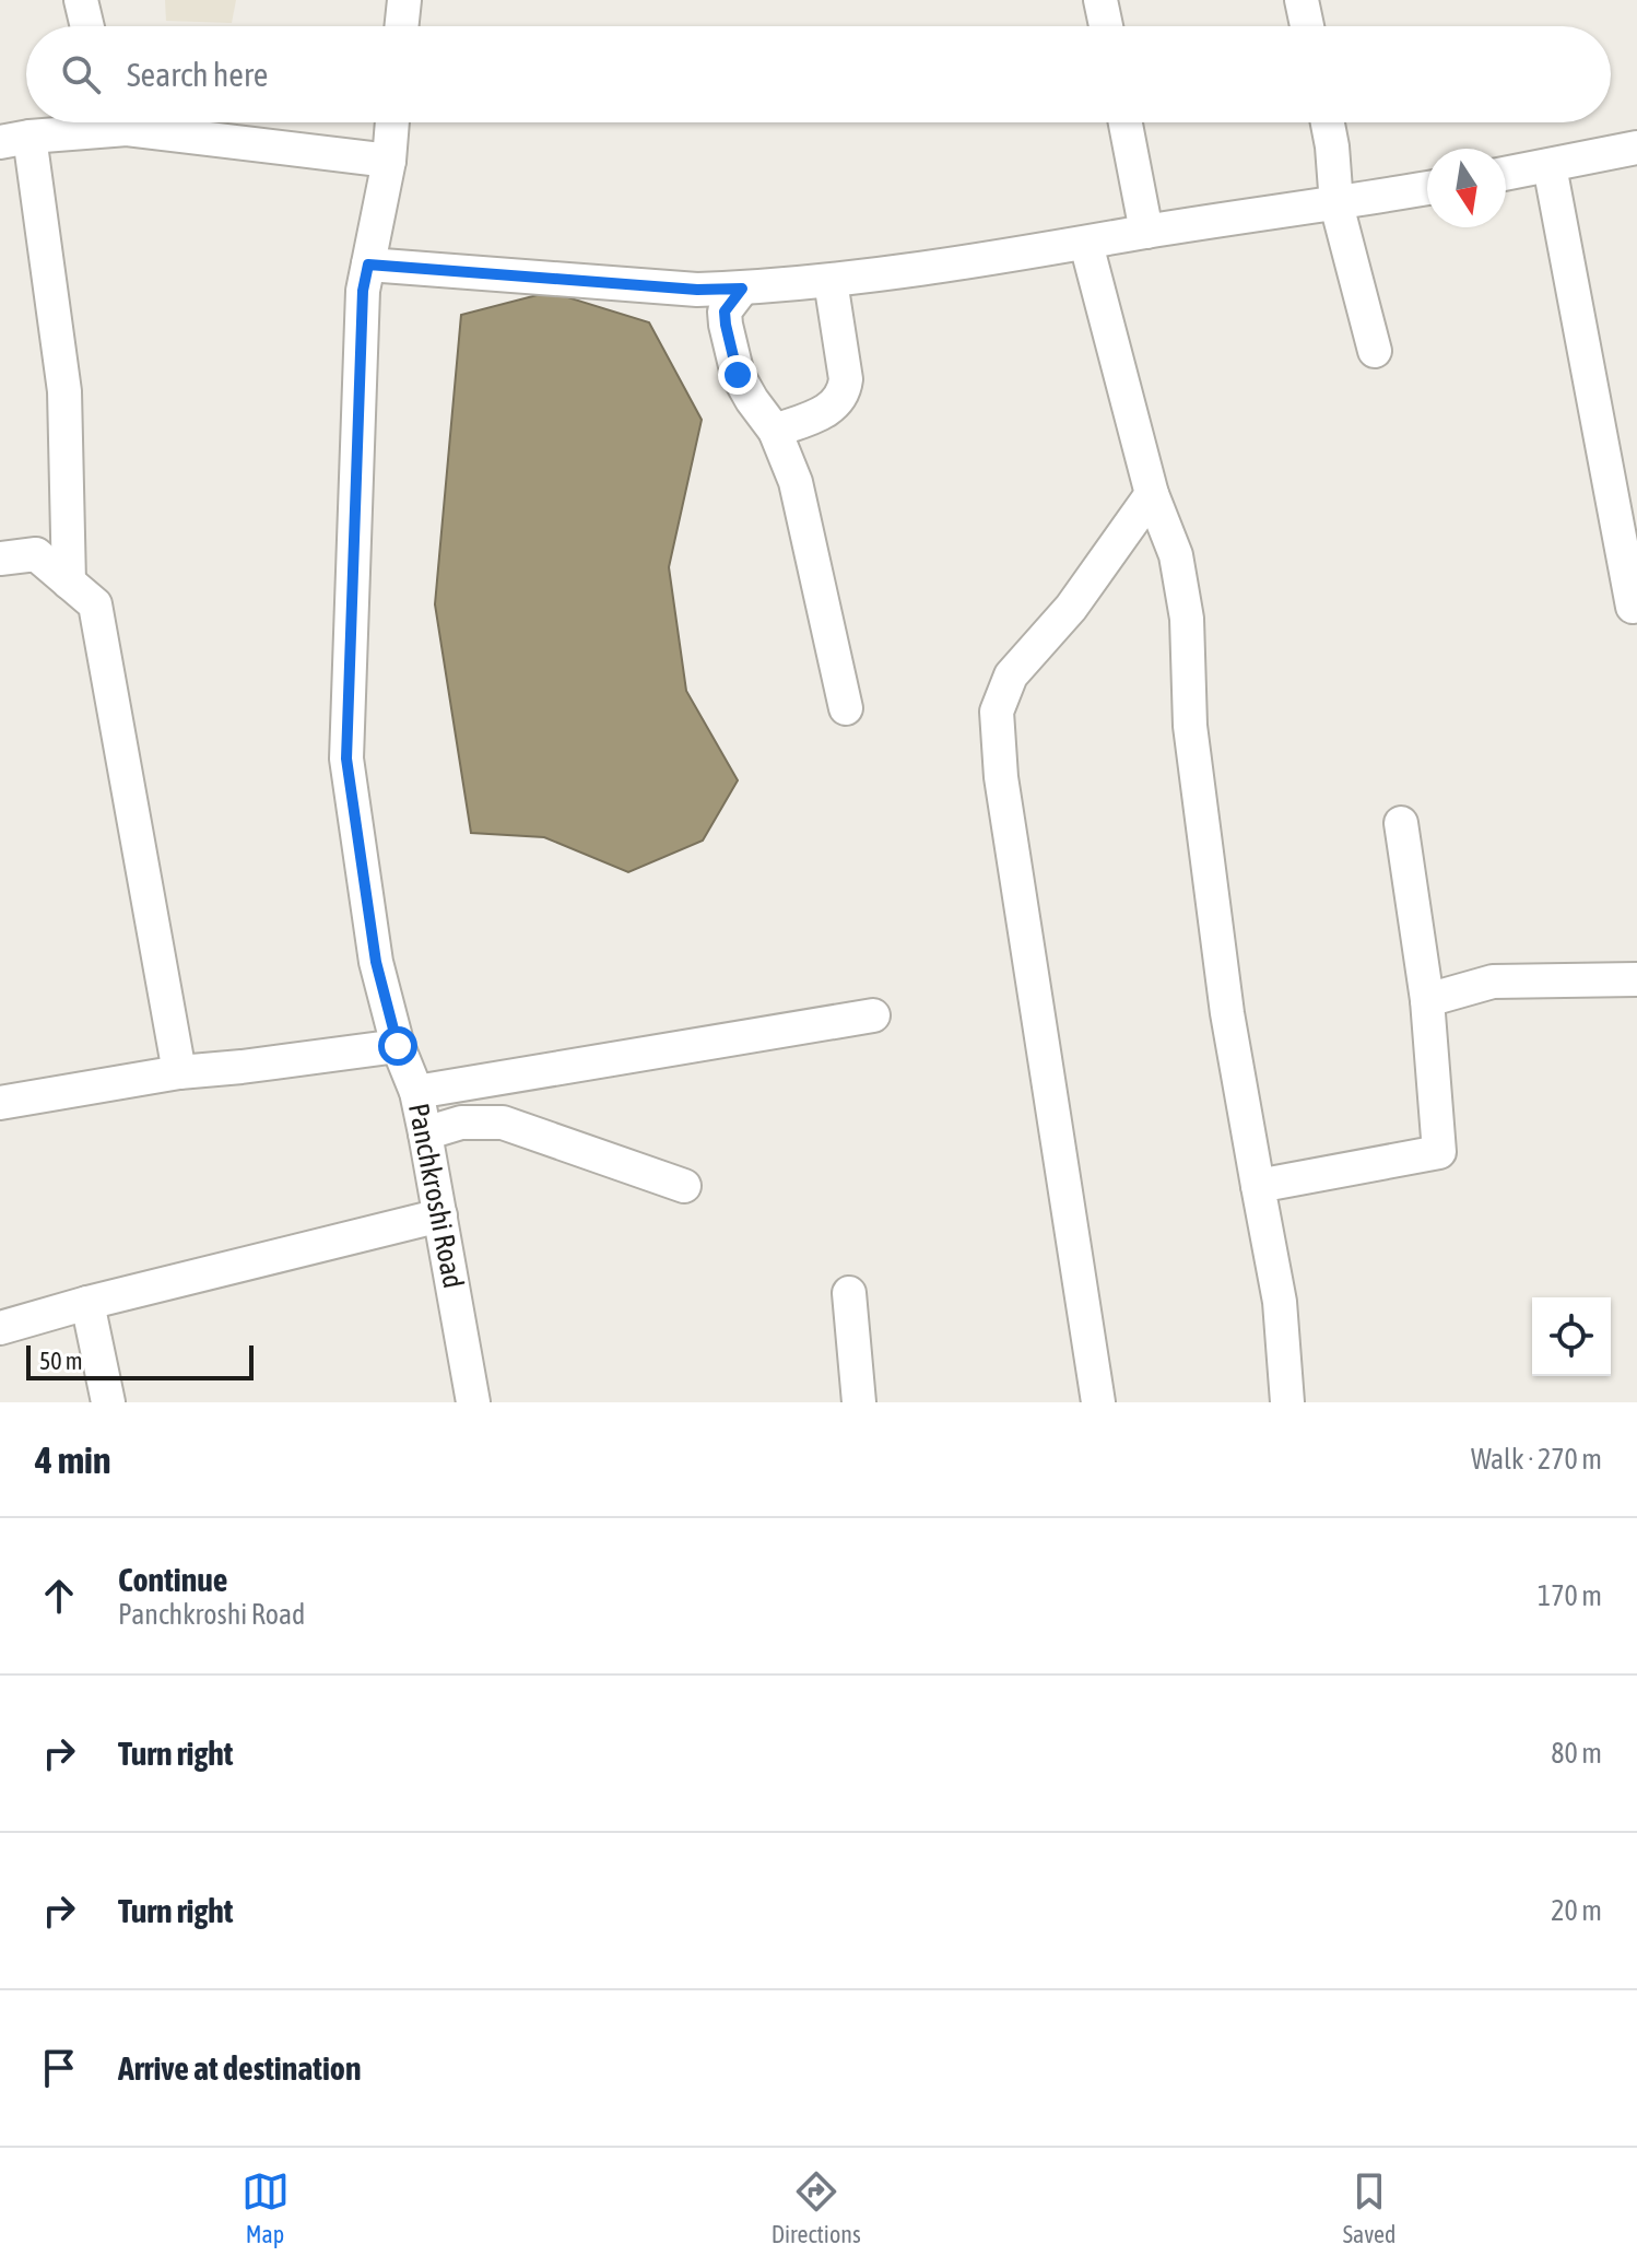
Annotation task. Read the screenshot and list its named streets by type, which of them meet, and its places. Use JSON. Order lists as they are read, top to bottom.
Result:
{
  "streets": {
    "street": ["Panchkroshi Road"]
  },
  "scale_bar": "50 m",
  "north": "bottom",
  "page": {
    "search": "Search here",
    "scale": "50 m",
    "heading": ["4 min", "Walk · 270 m"],
    "list": [
      ["Continue", "Panchkroshi Road", "170 m"],
      ["Turn right", "80 m"],
      ["Turn right", "20 m"],
      "Arrive at destination"
    ],
    "nav": ["Map", "Directions", "Saved"]
  }
}
